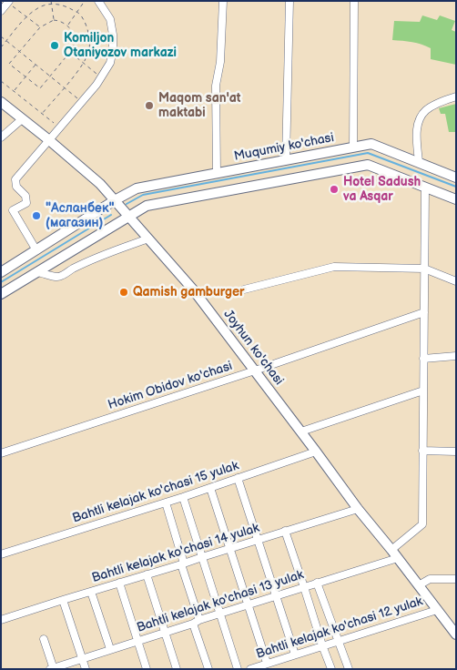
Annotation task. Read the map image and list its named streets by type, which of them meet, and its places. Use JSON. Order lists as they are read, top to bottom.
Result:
{
  "streets": {
    "main road": ["Muqumiy ko'chasi", "Joyhun ko'chasi"],
    "street": [
      "Hokim Obidov ko'chasi",
      "Bahtli kelajak ko'chasi 15 yulak",
      "Bahtli kelajak ko'chasi 14 yulak",
      "Bahtli kelajak ko'chasi 13 yulak",
      "Bahtli kelajak ko'chasi 12 yulak"
    ]
  },
  "crossings": [
    ["Muqumiy ko'chasi", "Joyhun ko'chasi"],
    ["Joyhun ko'chasi", "Hokim Obidov ko'chasi"],
    ["Joyhun ko'chasi", "Bahtli kelajak ko'chasi 15 yulak"],
    ["Joyhun ko'chasi", "Bahtli kelajak ko'chasi 14 yulak"],
    ["Joyhun ko'chasi", "Bahtli kelajak ko'chasi 13 yulak"],
    ["Joyhun ko'chasi", "Bahtli kelajak ko'chasi 12 yulak"]
  ],
  "places": [
    "Komiljon Otaniyozov markazi",
    "Maqom san'at maktabi",
    "Hotel Sadush va Asqar",
    "\"Асланбек\" (магазин)",
    "Qamish gamburger"
  ]
}
